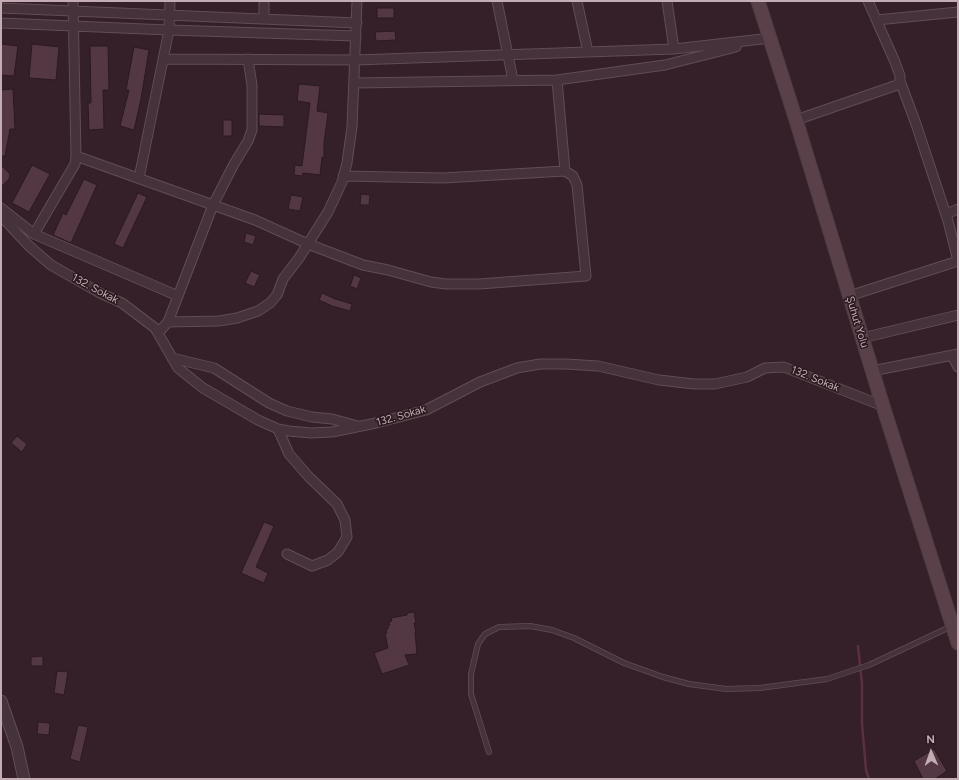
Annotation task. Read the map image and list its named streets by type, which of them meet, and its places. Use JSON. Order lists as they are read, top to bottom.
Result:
{
  "streets": {
    "main road": ["Şuhut Yolu"],
    "street": ["132. Sokak"]
  },
  "crossings": [
    ["132. Sokak", "Şuhut Yolu"]
  ],
  "north": "top"
}
